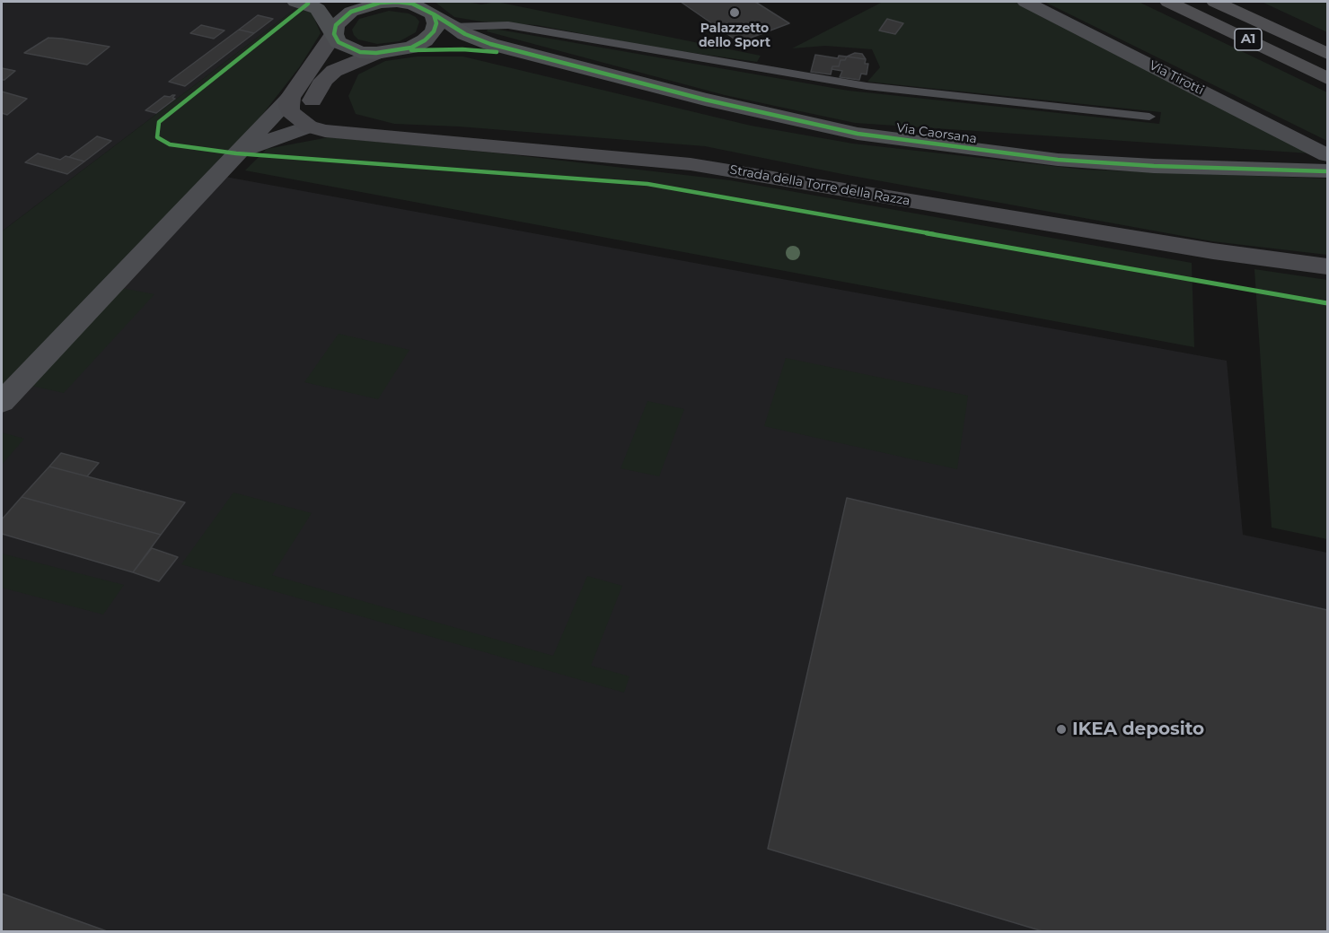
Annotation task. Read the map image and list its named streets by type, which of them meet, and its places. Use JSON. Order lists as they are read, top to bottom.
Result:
{
  "streets": {
    "highway": ["A1"],
    "main road": ["Via Caorsana"],
    "street": ["Via Tirotti", "Strada della Torre della Razza"]
  },
  "places": ["Palazzetto dello Sport", "IKEA deposito"]
}
